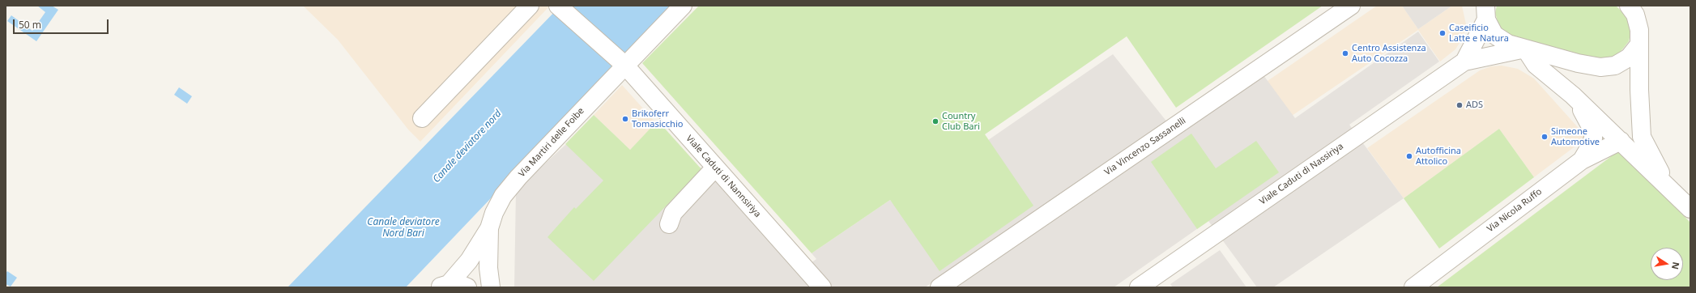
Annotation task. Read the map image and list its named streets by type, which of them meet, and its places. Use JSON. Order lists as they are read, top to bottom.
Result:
{
  "streets": {
    "street": [
      "Via Martiri delle Foibe",
      "Via Vincenzo Sassanelli",
      "Viale Caduti di Nassiriya",
      "Viale Caduti di Nannsiriya",
      "Via Nicola Ruffo"
    ]
  },
  "crossings": [
    ["Via Martiri delle Foibe", "Viale Caduti di Nannsiriya"]
  ],
  "water": ["Canale deviatore nord", "Canale deviatore Nord Bari"],
  "places": [
    "Caseificio Latte e Natura",
    "Centro Assistenza Auto Cocozza",
    "ADS",
    "Brikoferr Tomasicchio",
    "Country Club Bari",
    "Simeone Automotive",
    "Autofficina Attolico"
  ],
  "scale_bar": "50 m",
  "north": "right"
}
